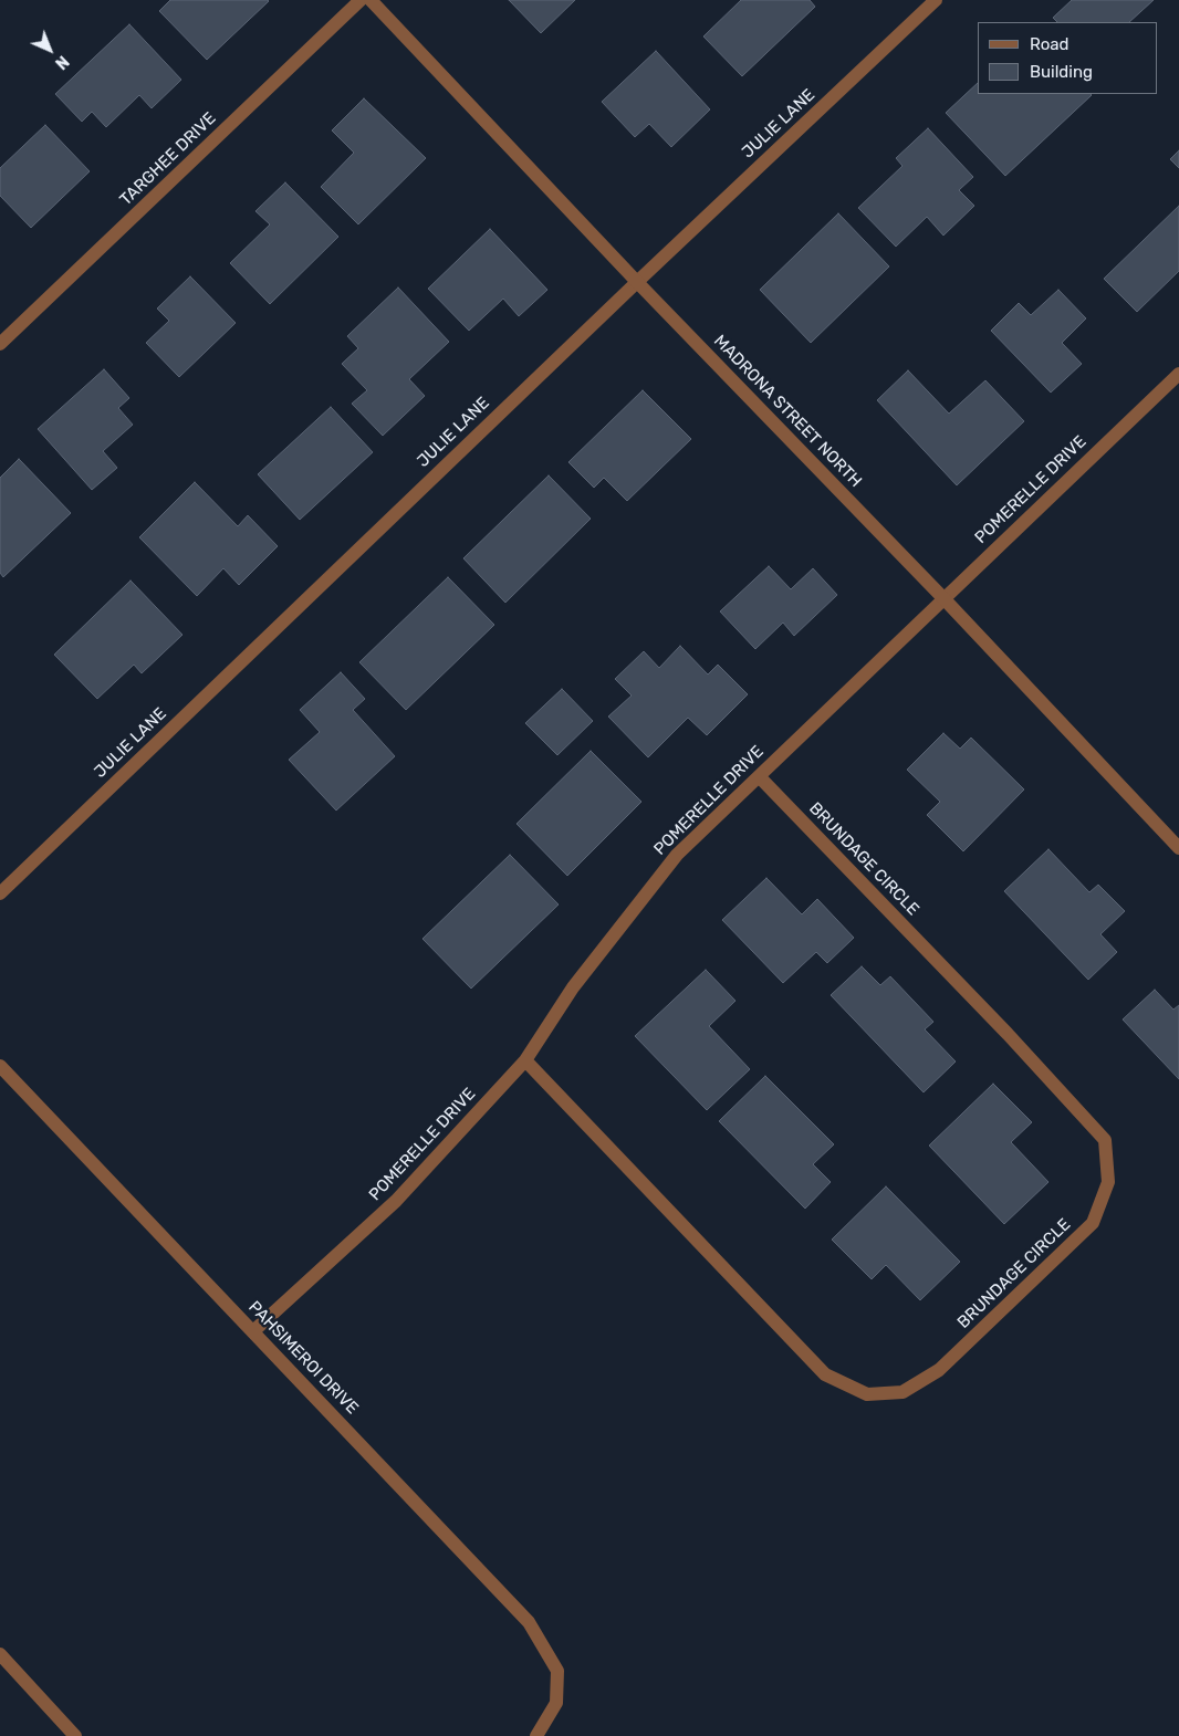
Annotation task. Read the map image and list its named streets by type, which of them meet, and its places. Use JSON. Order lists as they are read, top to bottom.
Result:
{
  "streets": {
    "street": [
      "JULIE LANE",
      "TARGHEE DRIVE",
      "MADRONA STREET NORTH",
      "POMERELLE DRIVE",
      "BRUNDAGE CIRCLE",
      "PAHSIMEROI DRIVE"
    ]
  },
  "crossings": [
    ["JULIE LANE", "MADRONA STREET NORTH"],
    ["MADRONA STREET NORTH", "POMERELLE DRIVE"],
    ["POMERELLE DRIVE", "BRUNDAGE CIRCLE"],
    ["POMERELLE DRIVE", "PAHSIMEROI DRIVE"]
  ],
  "legend": ["Road", "Building"],
  "north": "bottom right"
}
